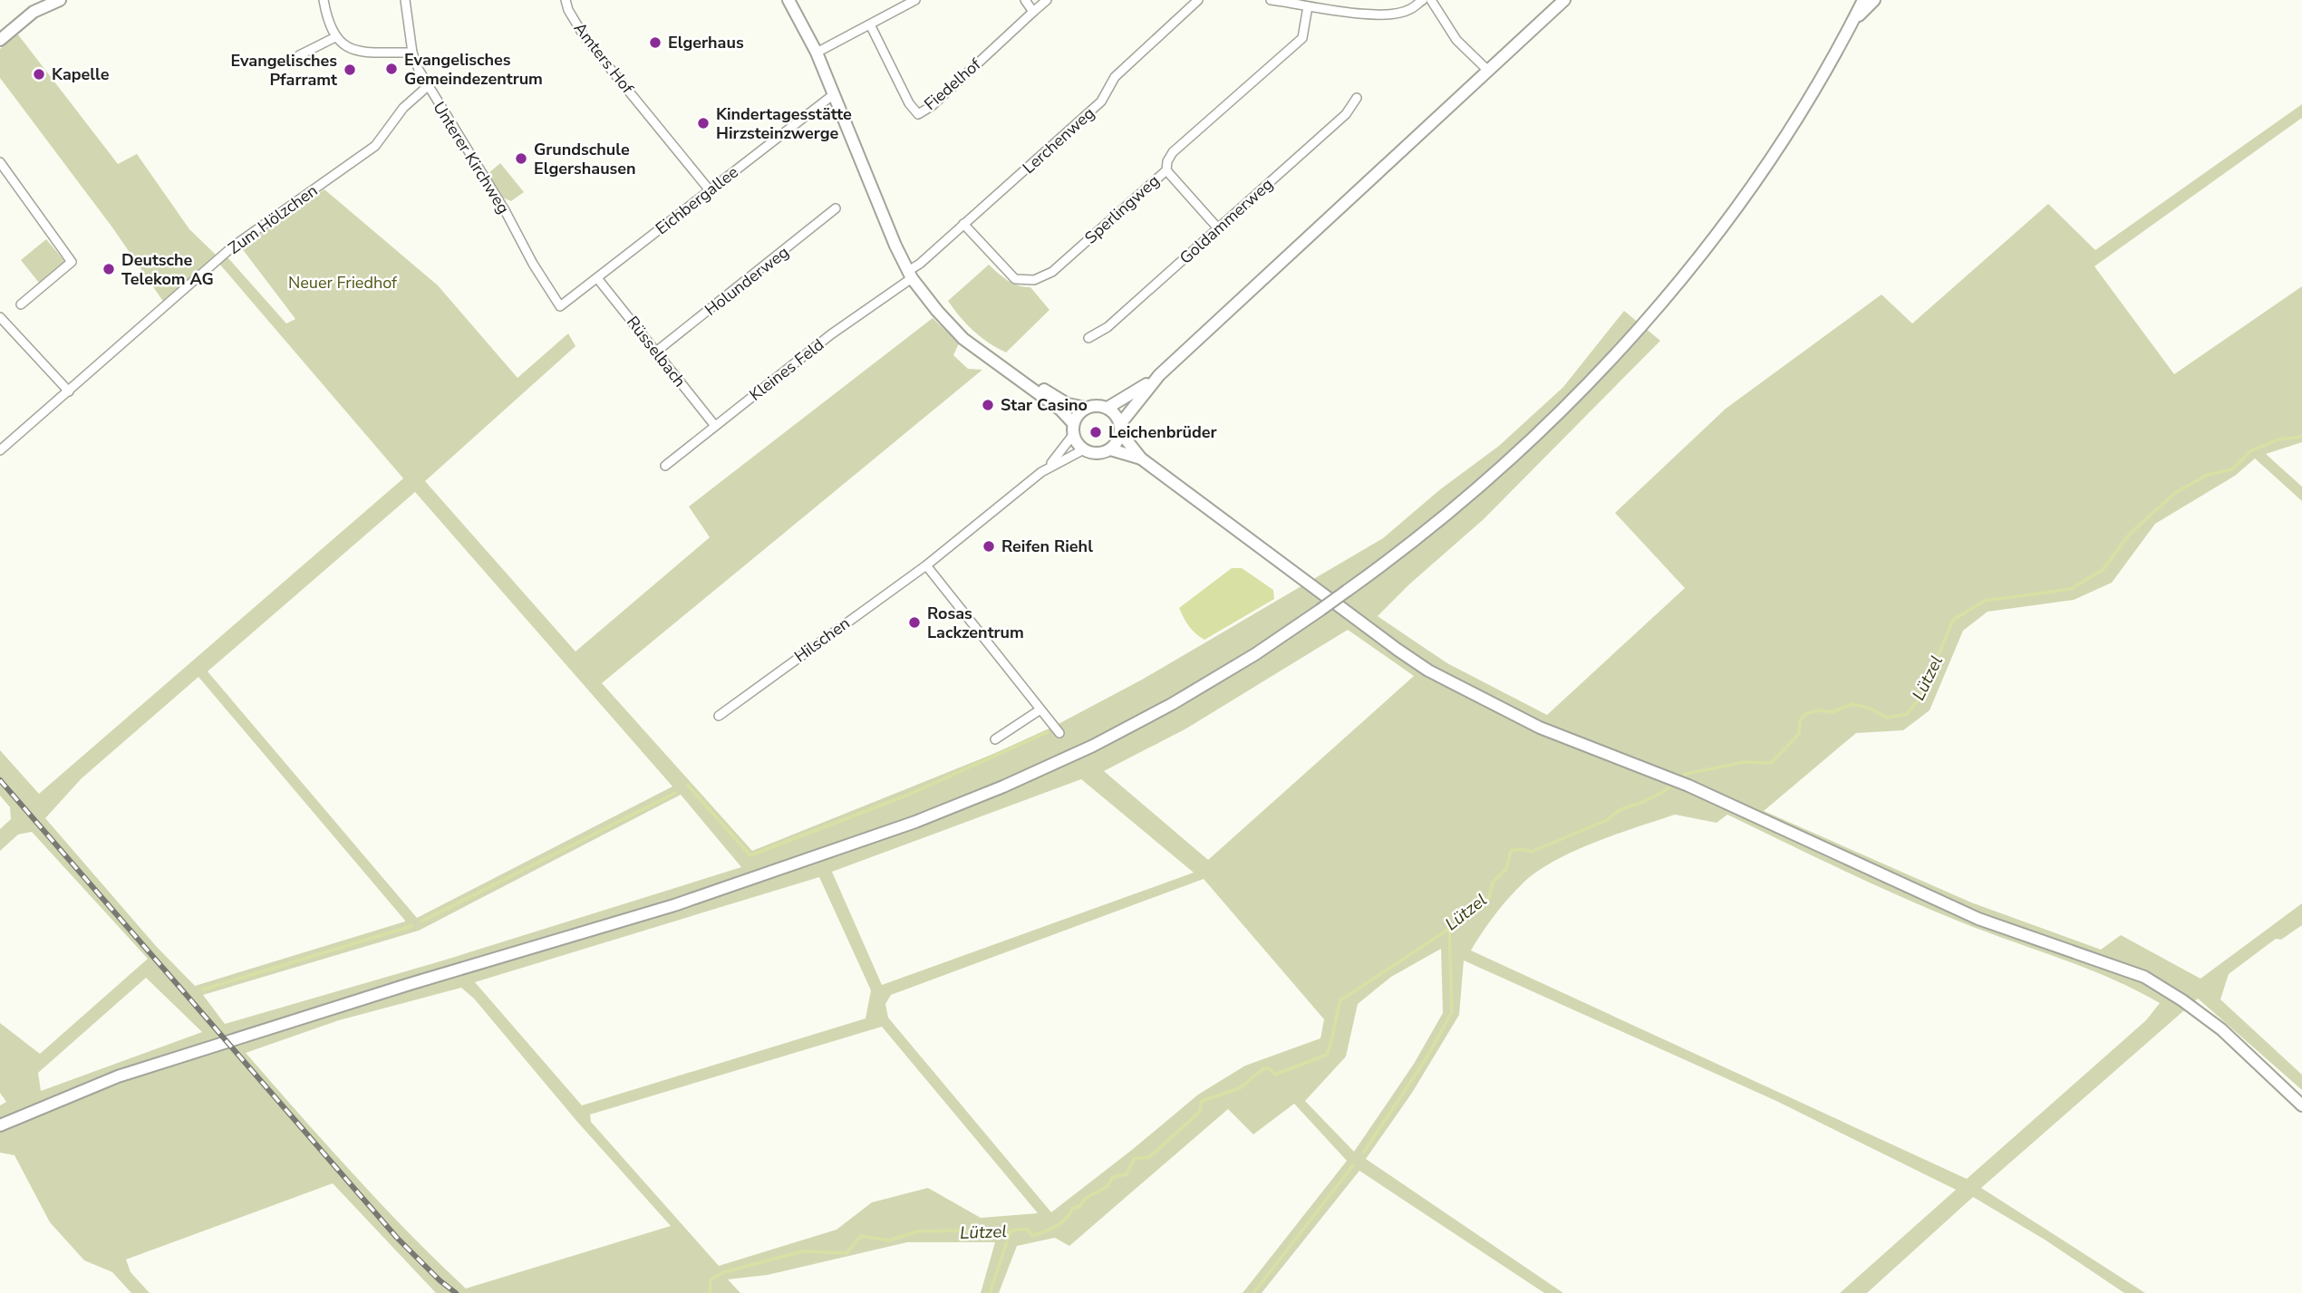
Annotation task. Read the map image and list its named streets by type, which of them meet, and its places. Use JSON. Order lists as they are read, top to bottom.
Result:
{
  "streets": {
    "street": [
      "Amters Hof",
      "Fiedelhof",
      "Lerchenweg",
      "Unterer Kirchweg",
      "Eichbergallee",
      "Sperlingweg",
      "Zum Hölzchen",
      "Goldammerweg",
      "Holunderweg",
      "Rüsselbach",
      "Kleines Feld",
      "Hilschen"
    ]
  },
  "crossings": [
    ["Amters Hof", "Eichbergallee"],
    ["Lerchenweg", "Sperlingweg"],
    ["Lerchenweg", "Kleines Feld"],
    ["Unterer Kirchweg", "Eichbergallee"],
    ["Unterer Kirchweg", "Zum Hölzchen"],
    ["Eichbergallee", "Rüsselbach"],
    ["Holunderweg", "Rüsselbach"],
    ["Rüsselbach", "Kleines Feld"]
  ],
  "water": ["Lützel"],
  "parks": ["Neuer Friedhof"],
  "places": [
    "Elgerhaus",
    "Evangelisches Gemeindezentrum",
    "Evangelisches Pfarramt",
    "Kapelle",
    "Kindertagesstätte Hirzsteinzwerge",
    "Grundschule Elgershausen",
    "Deutsche Telekom AG",
    "Star Casino",
    "Leichenbrüder",
    "Reifen Riehl",
    "Rosas Lackzentrum"
  ]
}
